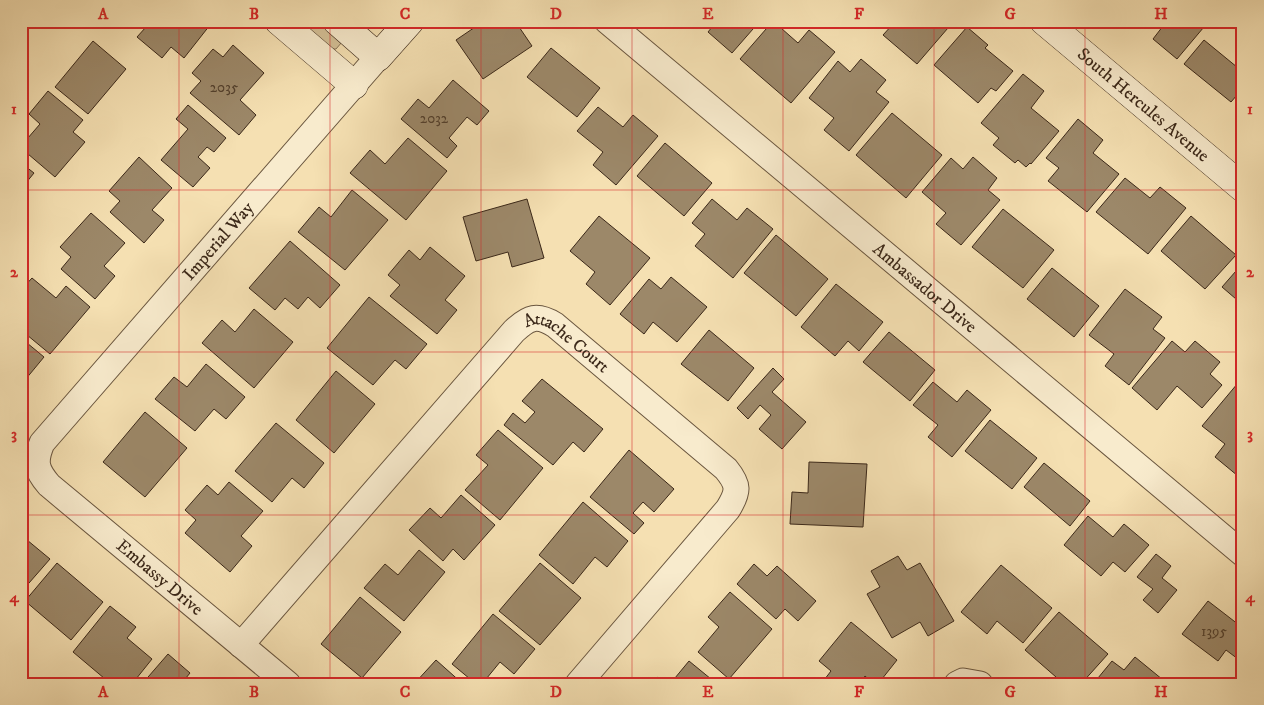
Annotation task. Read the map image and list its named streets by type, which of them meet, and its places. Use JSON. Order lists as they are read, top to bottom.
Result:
{
  "streets": {
    "street": [
      "South Hercules Avenue",
      "Imperial Way",
      "Ambassador Drive",
      "Attache Court",
      "Embassy Drive"
    ]
  },
  "crossings": [
    ["Imperial Way", "Embassy Drive"],
    ["Attache Court", "Embassy Drive"]
  ],
  "house_numbers": ["2035", "2032", "1395"],
  "grid": {
    "columns": [
      "A",
      "B",
      "C",
      "D",
      "E",
      "F",
      "G",
      "H"
    ],
    "rows": [
      "1",
      "2",
      "3",
      "4"
    ]
  }
}
